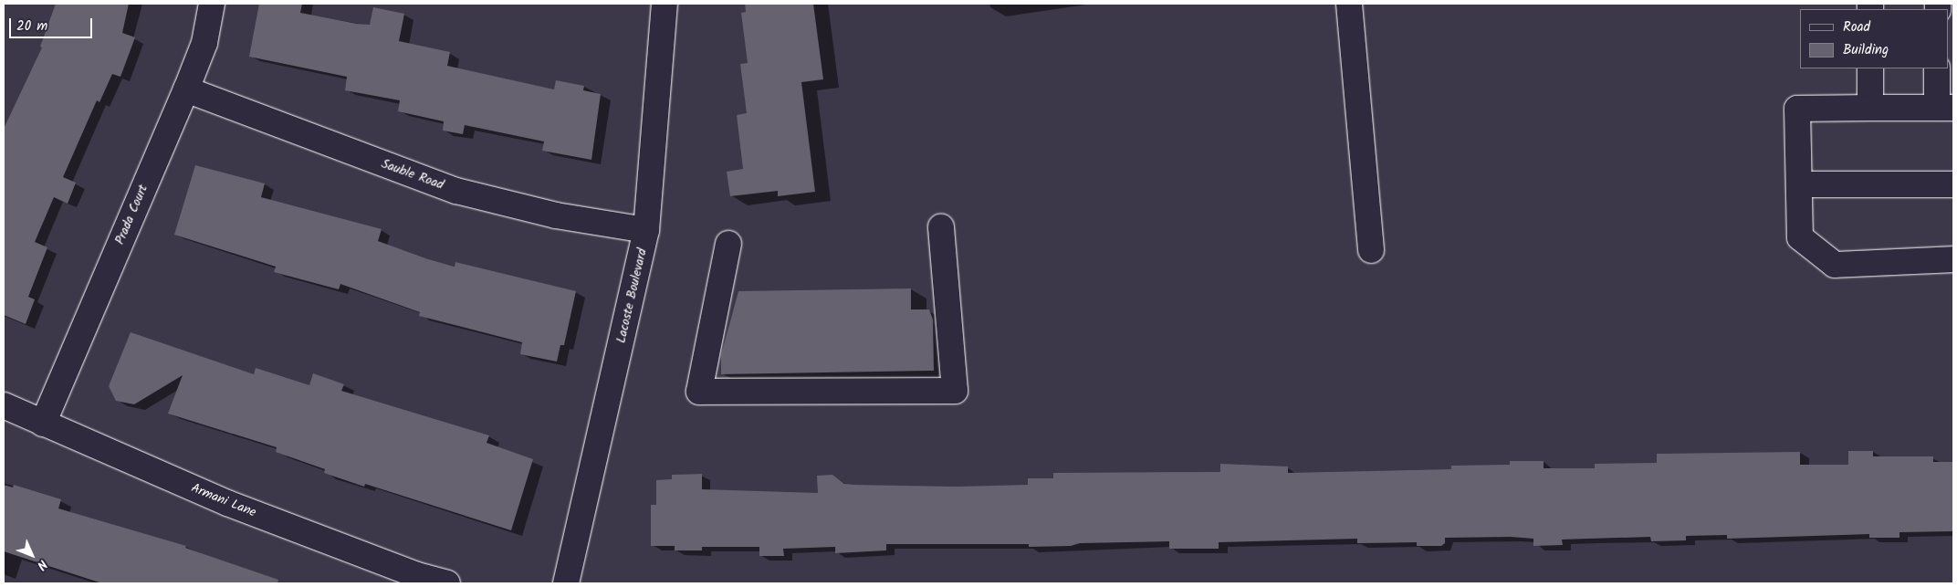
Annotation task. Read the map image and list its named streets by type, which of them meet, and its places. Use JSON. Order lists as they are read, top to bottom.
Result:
{
  "streets": {
    "street": [
      "Sauble Road",
      "Prada Court",
      "Lacoste Boulevard",
      "Armani Lane"
    ]
  },
  "crossings": [
    ["Sauble Road", "Prada Court"],
    ["Sauble Road", "Lacoste Boulevard"],
    ["Prada Court", "Armani Lane"]
  ],
  "legend": ["Road", "Building"],
  "scale_bar": "20 m",
  "north": "bottom right"
}
